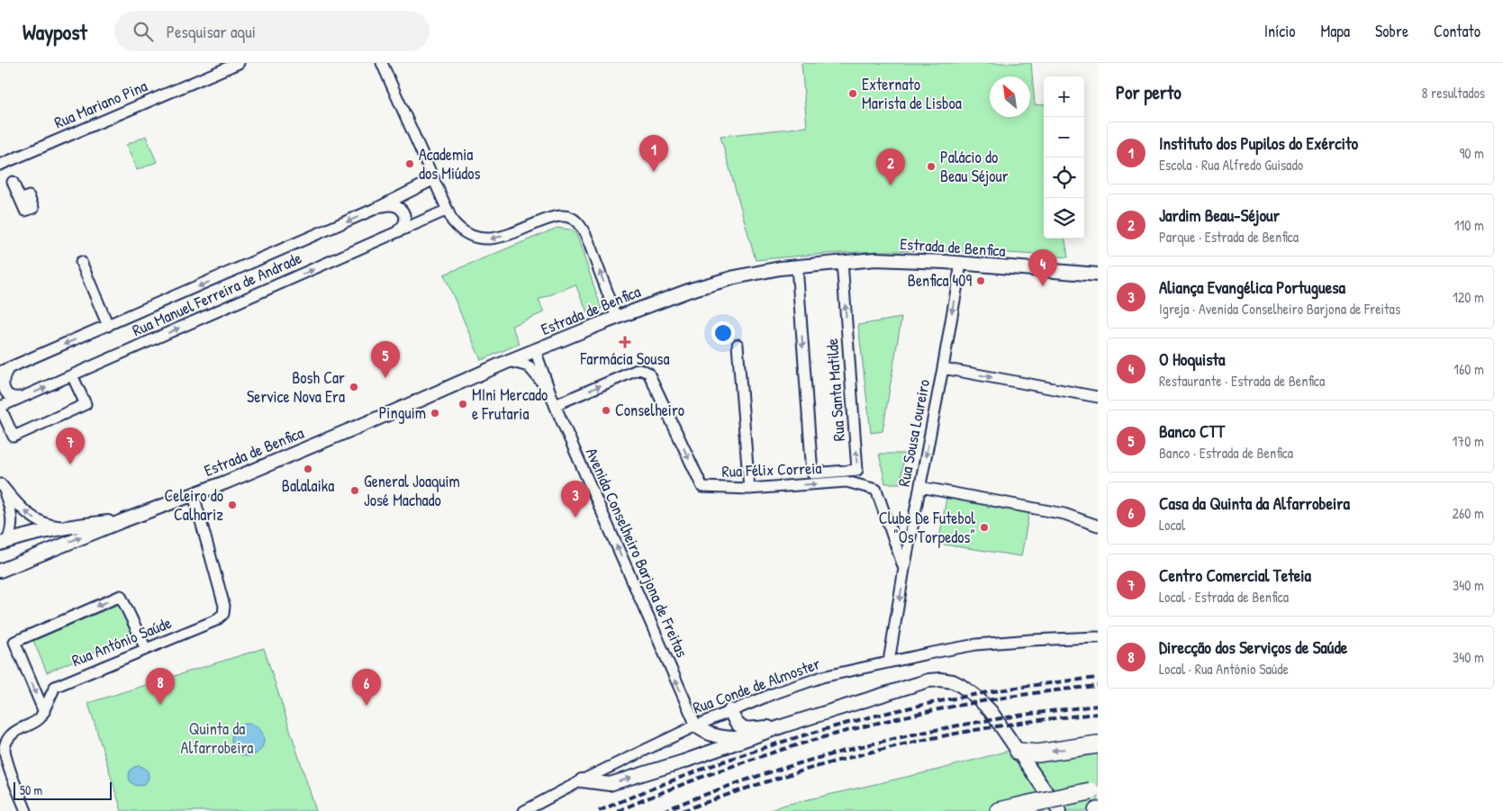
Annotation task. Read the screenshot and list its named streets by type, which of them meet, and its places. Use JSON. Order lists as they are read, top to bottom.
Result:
{
  "streets": {
    "street": [
      "Rua Mariano Pina",
      "Estrada de Benfica",
      "Rua Manuel Ferreira de Andrade",
      "Rua Santa Matilde",
      "Rua Sousa Loureiro",
      "Rua Félix Correia",
      "Avenida Conselheiro Barjona de Freitas",
      "Rua António Saúde",
      "Rua Conde de Almoster"
    ]
  },
  "crossings": [
    ["Estrada de Benfica", "Rua Santa Matilde"],
    ["Estrada de Benfica", "Rua Sousa Loureiro"],
    ["Estrada de Benfica", "Avenida Conselheiro Barjona de Freitas"],
    ["Estrada de Benfica", "Rua António Saúde"],
    ["Rua Sousa Loureiro", "Rua Félix Correia"],
    ["Rua Sousa Loureiro", "Rua Conde de Almoster"],
    ["Rua Félix Correia", "Avenida Conselheiro Barjona de Freitas"],
    ["Avenida Conselheiro Barjona de Freitas", "Rua Conde de Almoster"]
  ],
  "one_way": ["Rua Sousa Loureiro", "Avenida Conselheiro Barjona de Freitas"],
  "parks": ["Quinta da Alfarrobeira"],
  "places": {
    "other": [
      "Externato Marista de Lisboa",
      "Academia dos Miúdos",
      "Palácio do Beau Séjour",
      "Benfica 409",
      "Bosh Car Service Nova Era",
      "MIni Mercado e Frutaria",
      "Conselheiro",
      "Pinguim",
      "Balalaika",
      "General Joaquim José Machado",
      "Celeiro do Calhariz",
      "Clube De Futebol \"Os Torpedos\""
    ],
    "health": ["Farmácia Sousa"]
  },
  "scale_bar": "50 m",
  "north": "top left",
  "page": {
    "header": "Waypost",
    "search": "Pesquisar aqui",
    "nav": [
      "Início",
      "Mapa",
      "Sobre",
      "Contato"
    ],
    "heading": ["Por perto", "8 resultados"],
    "map_buttons": ["+", "−"],
    "list": [
      {
        "mark": "1",
        "name": "Instituto dos Pupilos do Exército",
        "note": "Escola · Rua Alfredo Guisado",
        "value": "90 m"
      },
      {
        "mark": "2",
        "name": "Jardim Beau-Séjour",
        "note": "Parque · Estrada de Benfica",
        "value": "110 m"
      },
      {
        "mark": "3",
        "name": "Aliança Evangélica Portuguesa",
        "note": "Igreja · Avenida Conselheiro Barjona de Freitas",
        "value": "120 m"
      },
      {
        "mark": "4",
        "name": "O Hoquista",
        "note": "Restaurante · Estrada de Benfica",
        "value": "160 m"
      },
      {
        "mark": "5",
        "name": "Banco CTT",
        "note": "Banco · Estrada de Benfica",
        "value": "170 m"
      },
      {
        "mark": "6",
        "name": "Casa da Quinta da Alfarrobeira",
        "note": "Local",
        "value": "260 m"
      },
      {
        "mark": "7",
        "name": "Centro Comercial Teteia",
        "note": "Local · Estrada de Benfica",
        "value": "340 m"
      },
      {
        "mark": "8",
        "name": "Direcção dos Serviços de Saúde",
        "note": "Local · Rua António Saúde",
        "value": "340 m"
      }
    ],
    "pins": [
      "1",
      "2",
      "4",
      "5",
      "7",
      "3",
      "8",
      "6"
    ],
    "scale": "50 m"
  }
}
